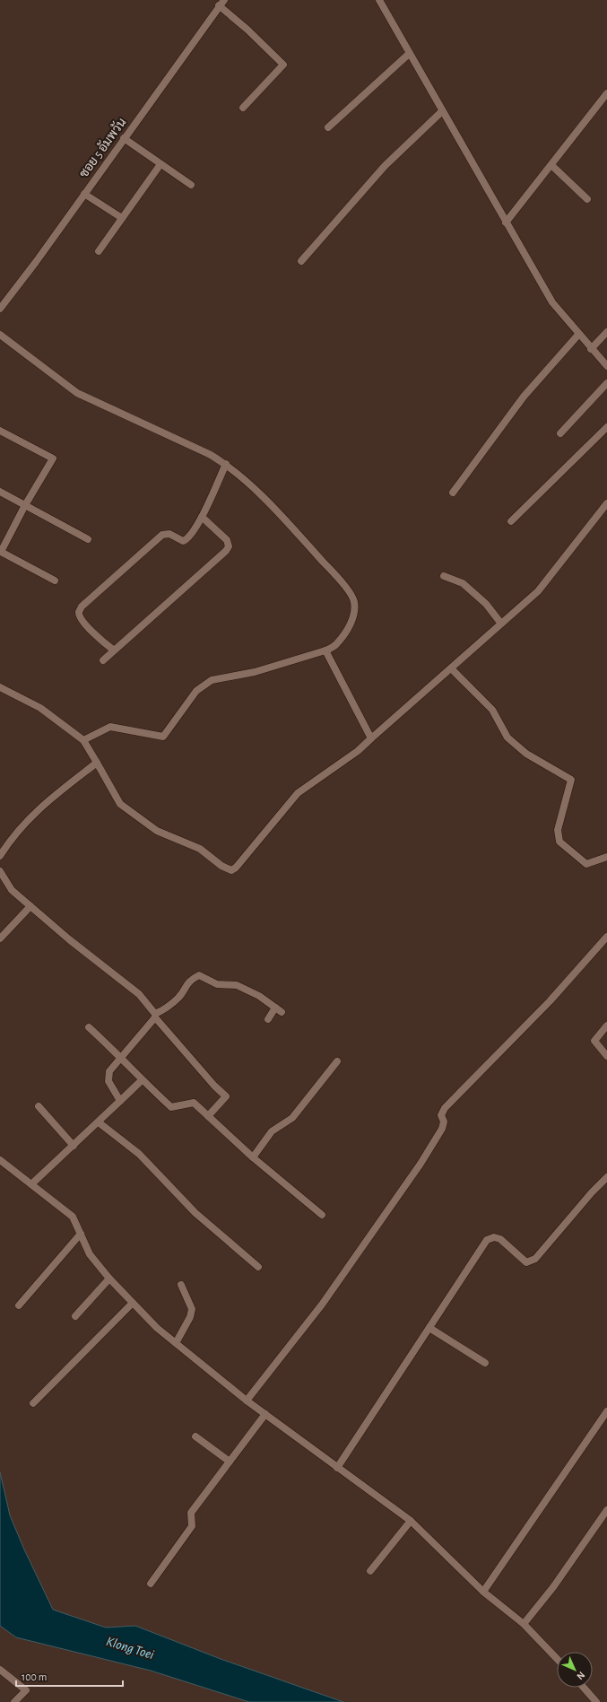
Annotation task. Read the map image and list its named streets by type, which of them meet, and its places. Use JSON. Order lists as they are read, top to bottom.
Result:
{
  "streets": {
    "street": ["ซอย 5 อัมพวัน"]
  },
  "water": ["Klong Toei"],
  "scale_bar": "100 m",
  "north": "bottom right"
}
